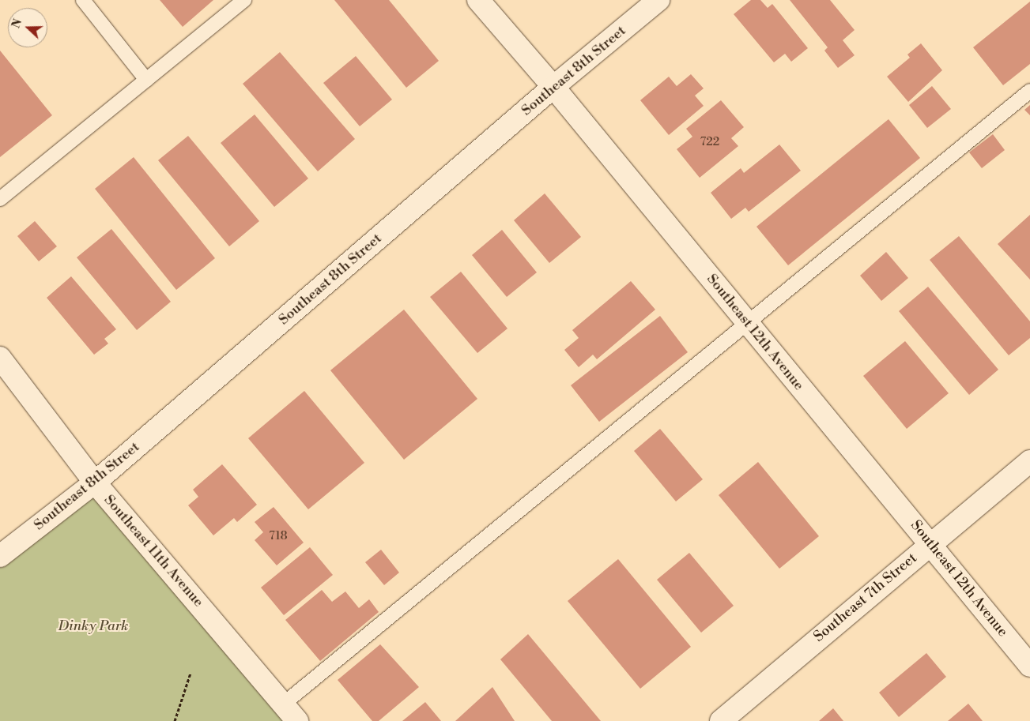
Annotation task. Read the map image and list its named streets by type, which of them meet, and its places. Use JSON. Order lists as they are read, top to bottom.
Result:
{
  "streets": {
    "street": [
      "Southeast 8th Street",
      "Southeast 12th Avenue",
      "Southeast 11th Avenue",
      "Southeast 7th Street"
    ]
  },
  "crossings": [
    ["Southeast 8th Street", "Southeast 12th Avenue"],
    ["Southeast 8th Street", "Southeast 11th Avenue"],
    ["Southeast 12th Avenue", "Southeast 7th Street"]
  ],
  "parks": ["Dinky Park"],
  "house_numbers": ["722", "718"],
  "north": "left"
}
